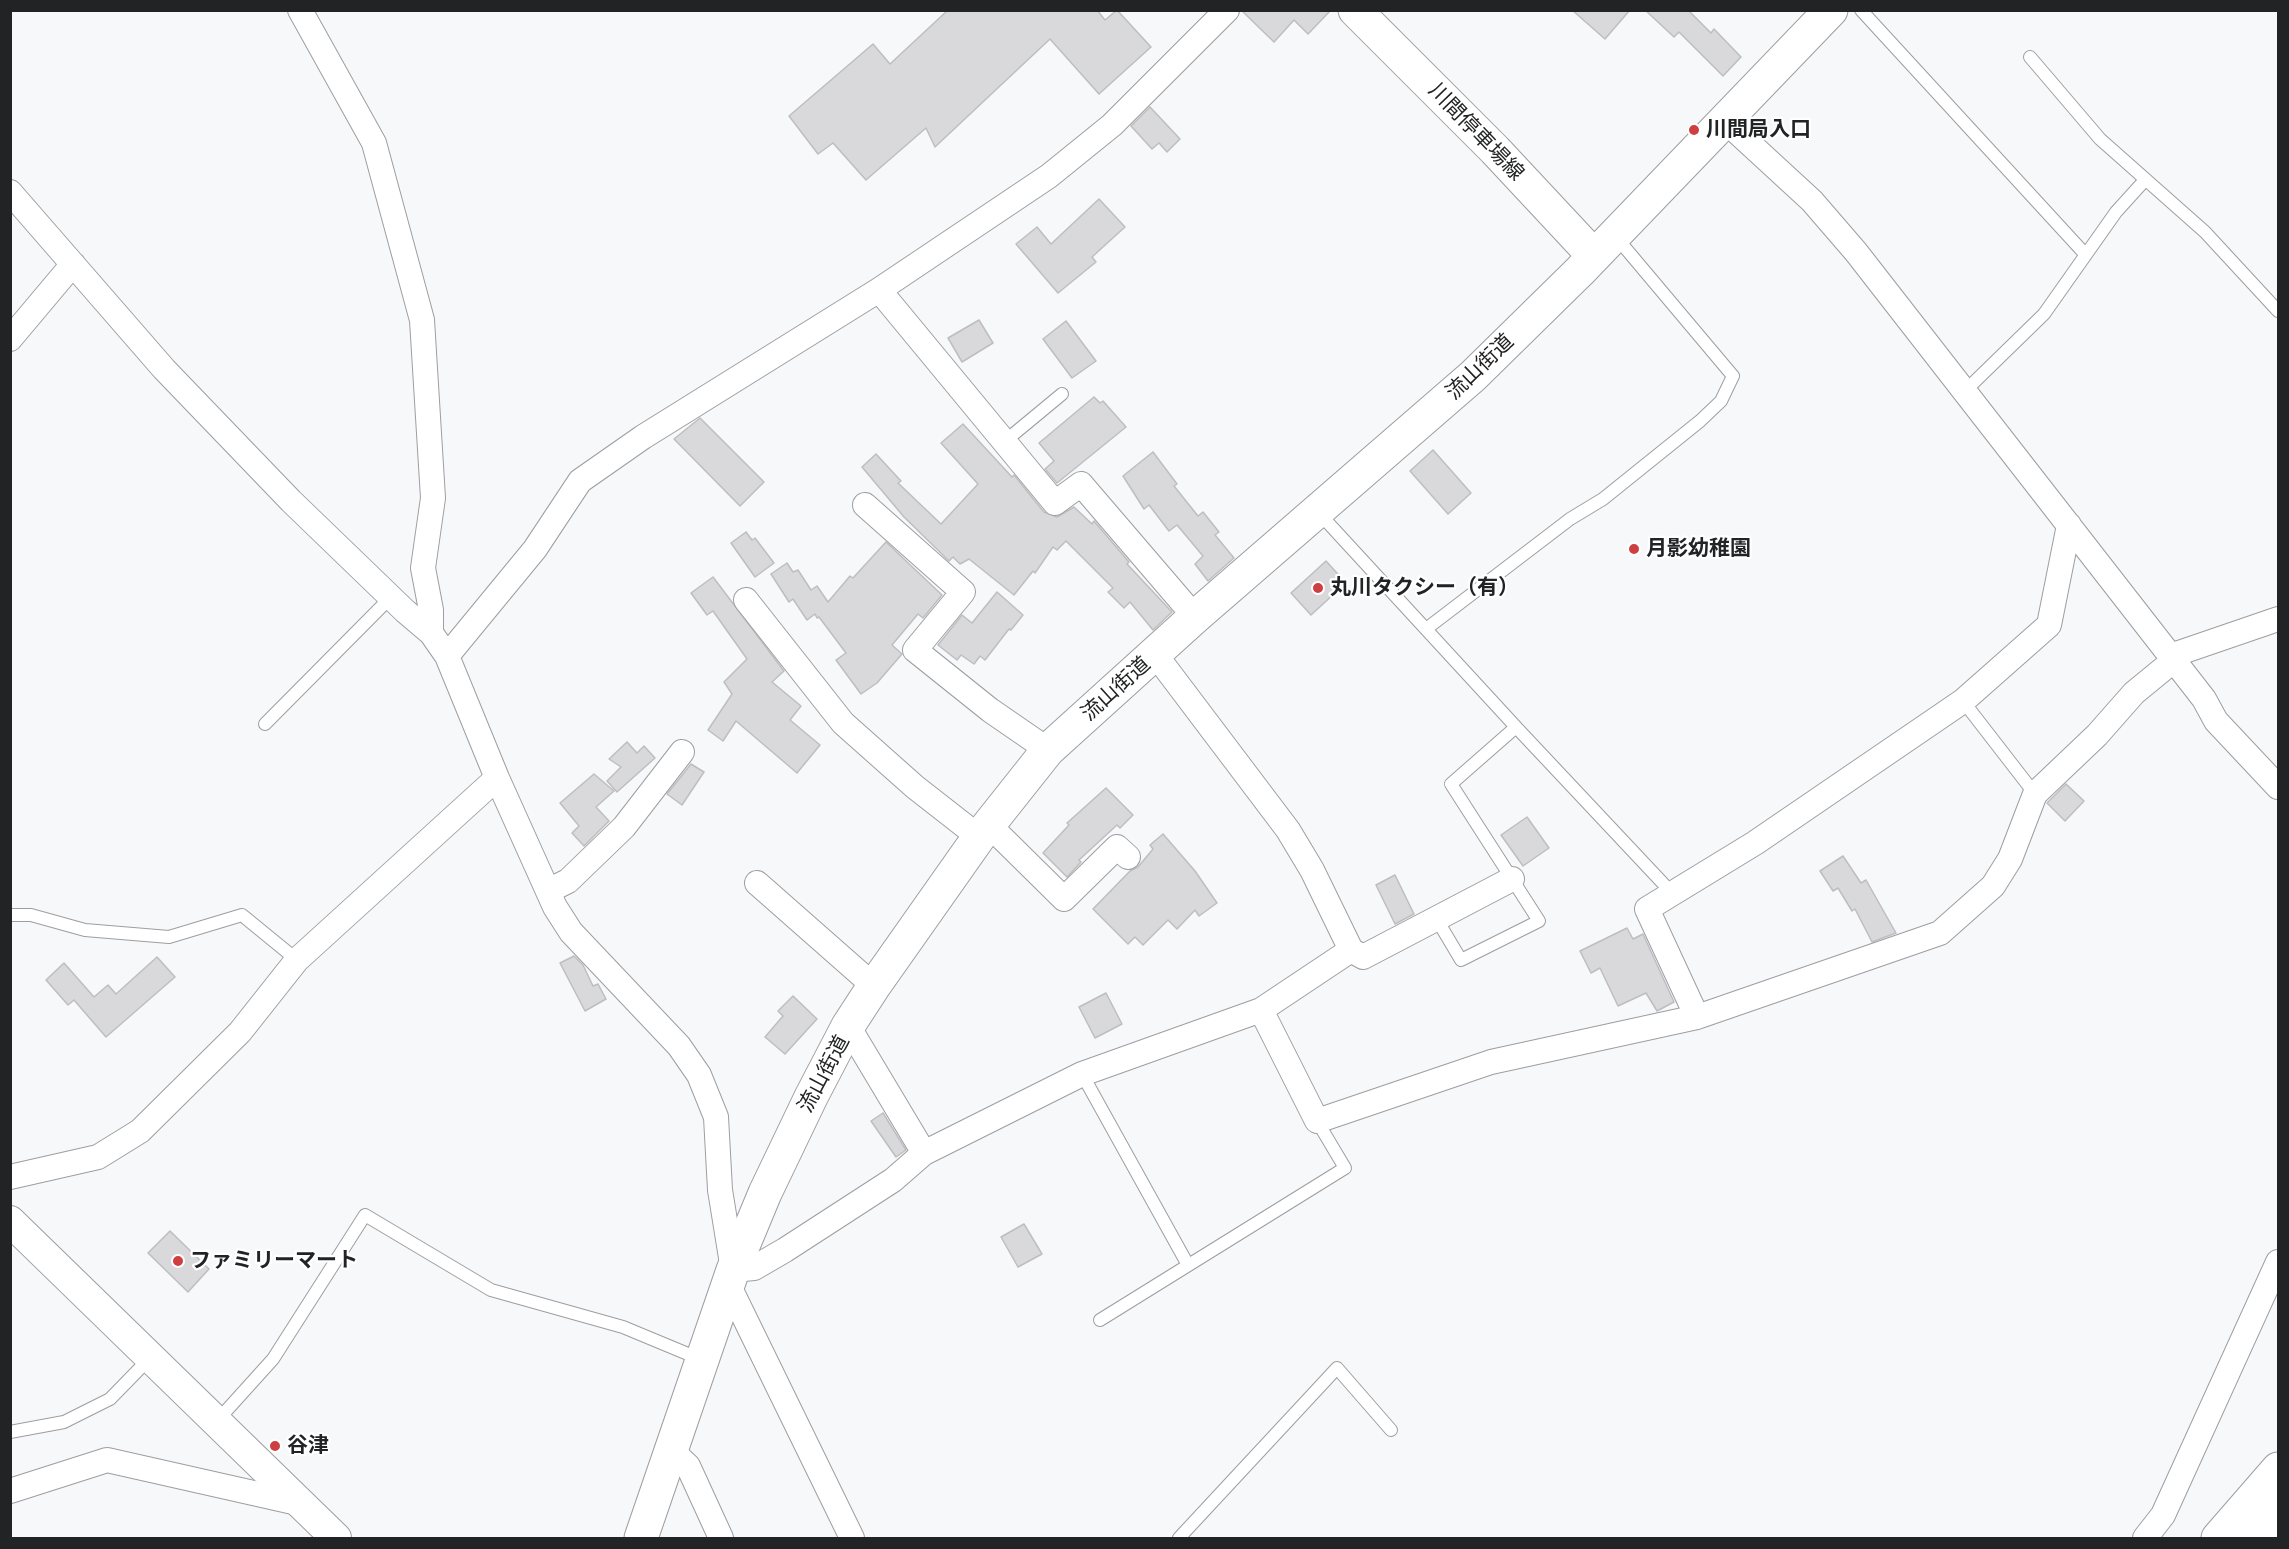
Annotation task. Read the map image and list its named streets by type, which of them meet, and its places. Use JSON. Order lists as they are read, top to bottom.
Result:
{
  "streets": {
    "main road": ["川間停車場線", "流山街道"]
  },
  "crossings": [
    ["川間停車場線", "流山街道"]
  ],
  "places": [
    "川間局入口",
    "月影幼稚園",
    "丸川タクシー（有）",
    "ファミリーマート",
    "谷津"
  ]
}
